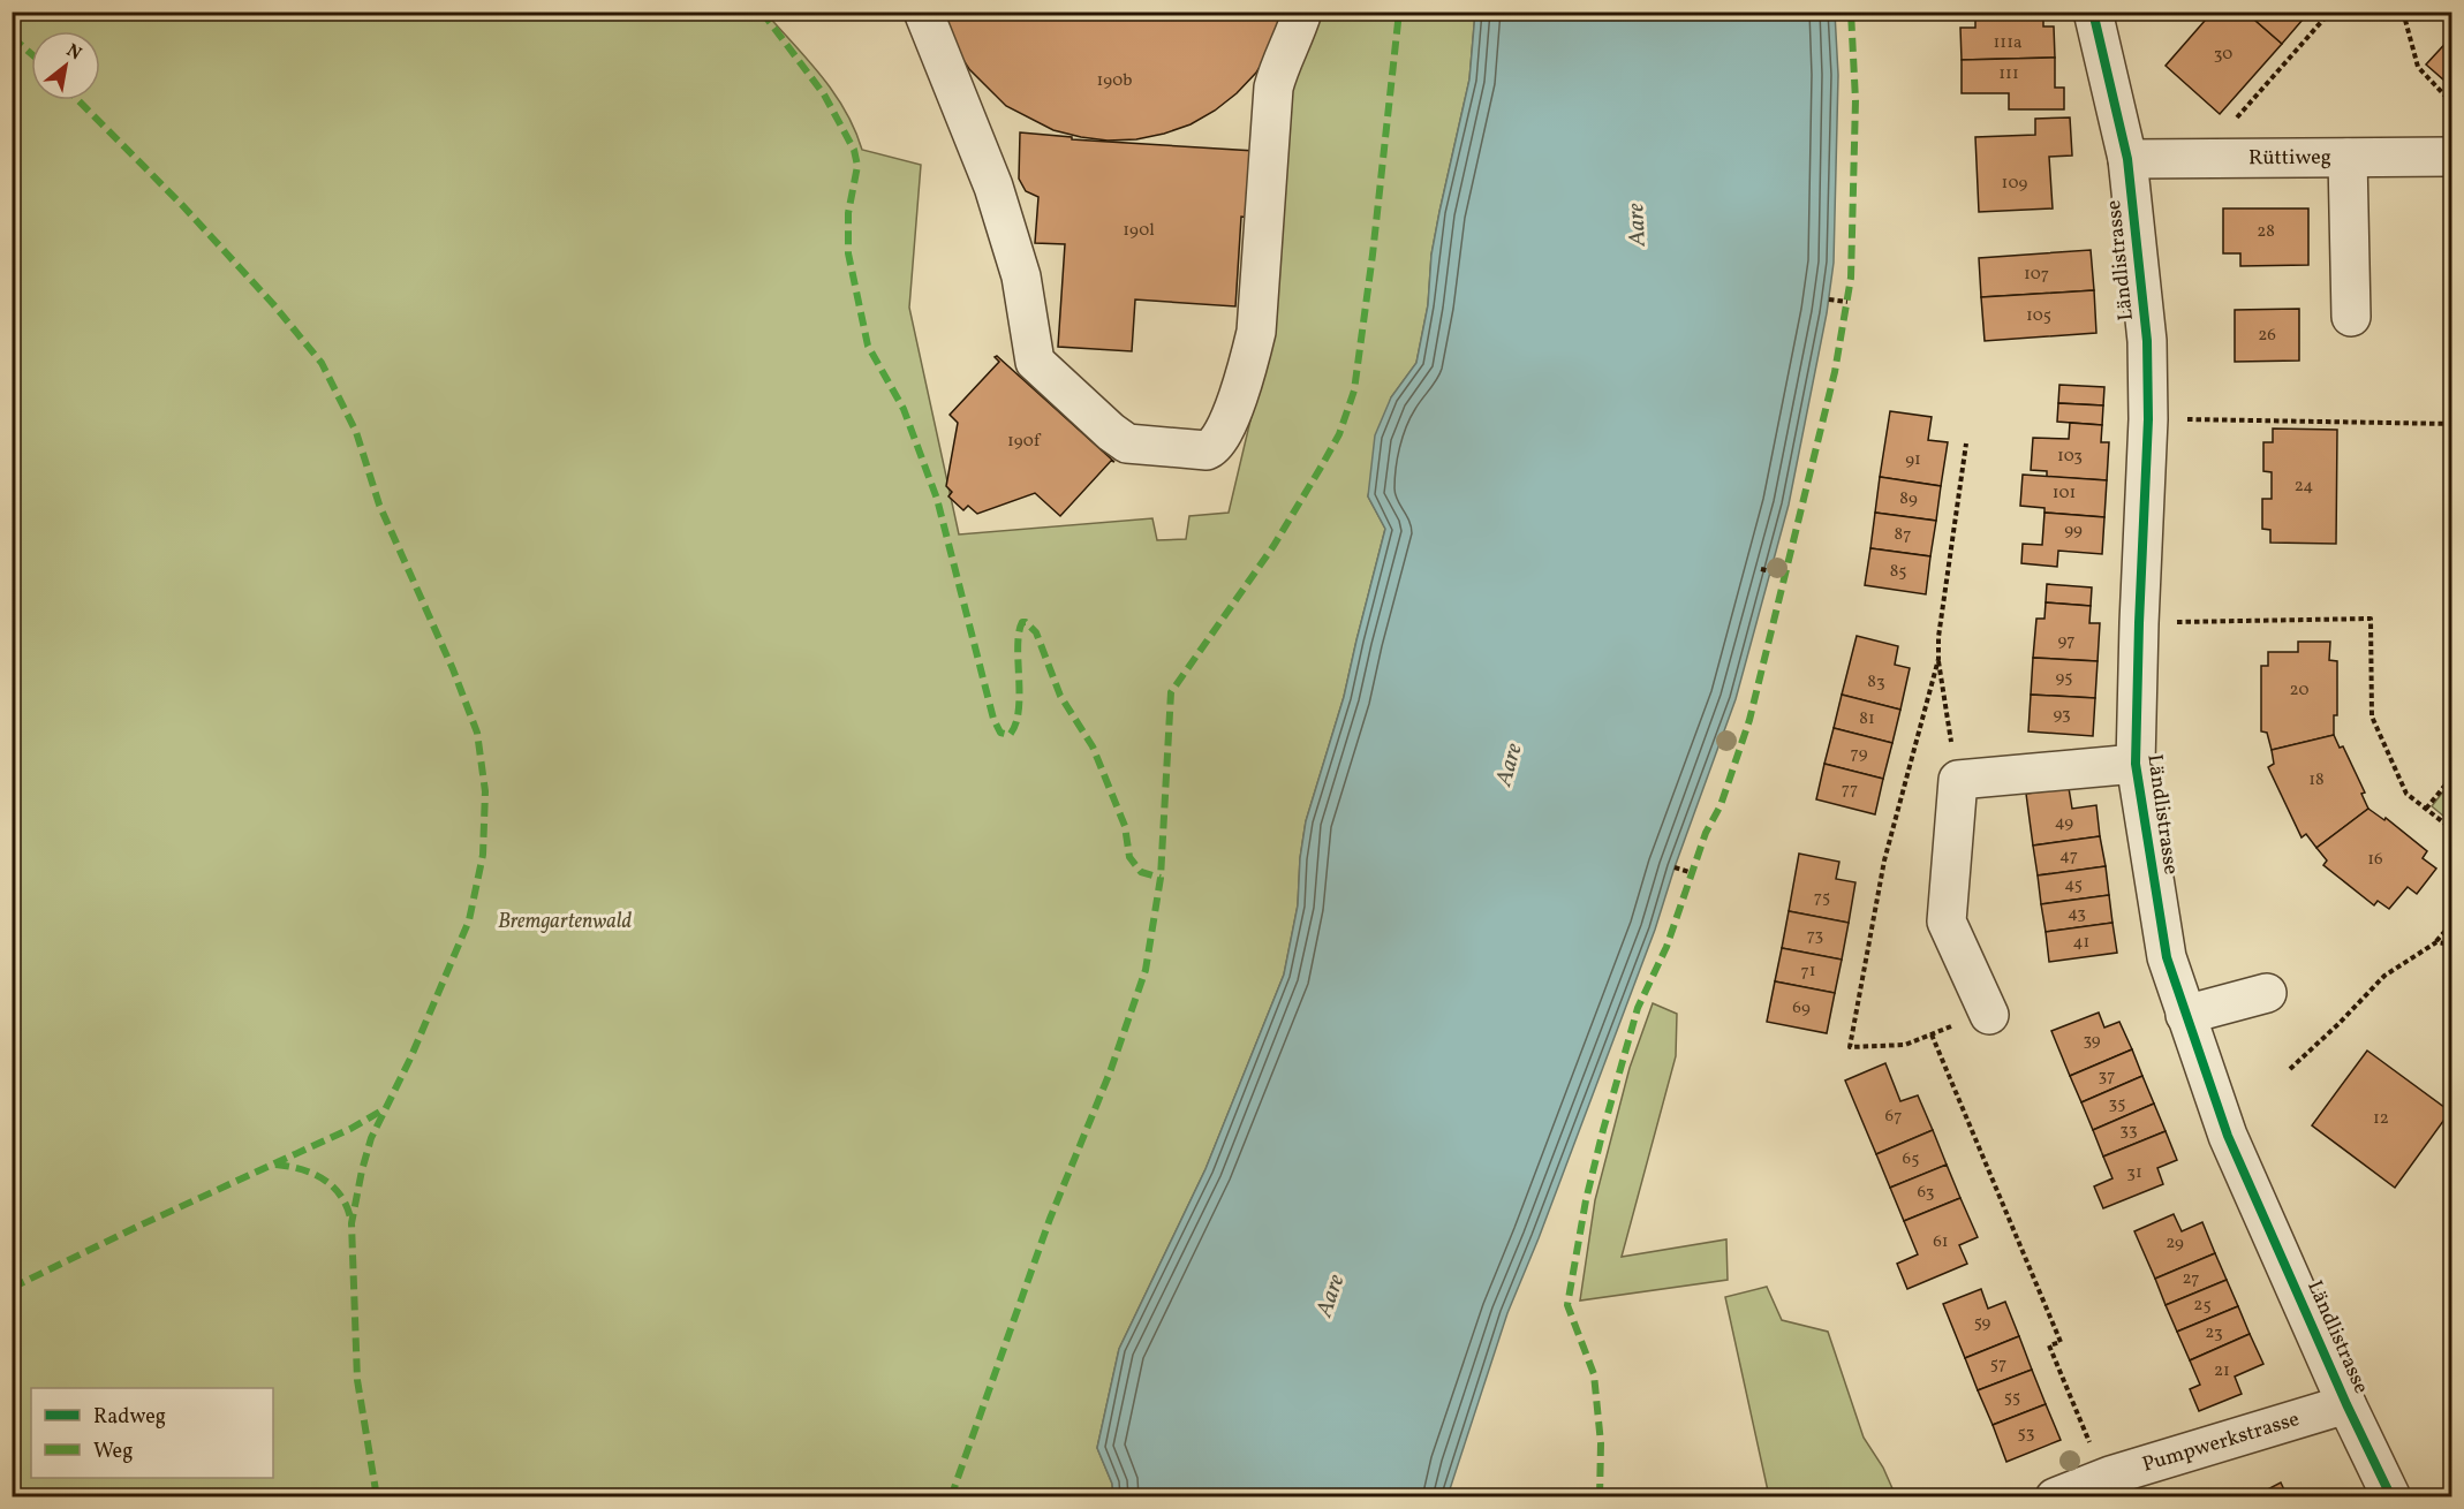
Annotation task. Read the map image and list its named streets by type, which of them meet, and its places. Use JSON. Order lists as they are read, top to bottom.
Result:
{
  "streets": {
    "street": ["Rüttiweg", "Ländlistrasse", "Pumpwerkstrasse"]
  },
  "crossings": [
    ["Rüttiweg", "Ländlistrasse"],
    ["Ländlistrasse", "Pumpwerkstrasse"]
  ],
  "water": ["Aare"],
  "parks": ["Bremgartenwald"],
  "house_numbers": [
    "111a",
    "30",
    "111",
    "190b",
    "109",
    "190l",
    "28",
    "107",
    "105",
    "26",
    "190f",
    "103",
    "91",
    "24",
    "101",
    "89",
    "99",
    "87",
    "85",
    "97",
    "95",
    "83",
    "20",
    "93",
    "81",
    "79",
    "18",
    "77",
    "49",
    "47",
    "16",
    "45",
    "75",
    "43",
    "73",
    "41",
    "71",
    "69",
    "39",
    "37",
    "35",
    "67",
    "12",
    "33",
    "65",
    "31",
    "63",
    "61",
    "29",
    "27",
    "25",
    "59",
    "23",
    "57",
    "21",
    "55",
    "53"
  ],
  "legend": ["Radweg", "Weg"],
  "north": "top right"
}
